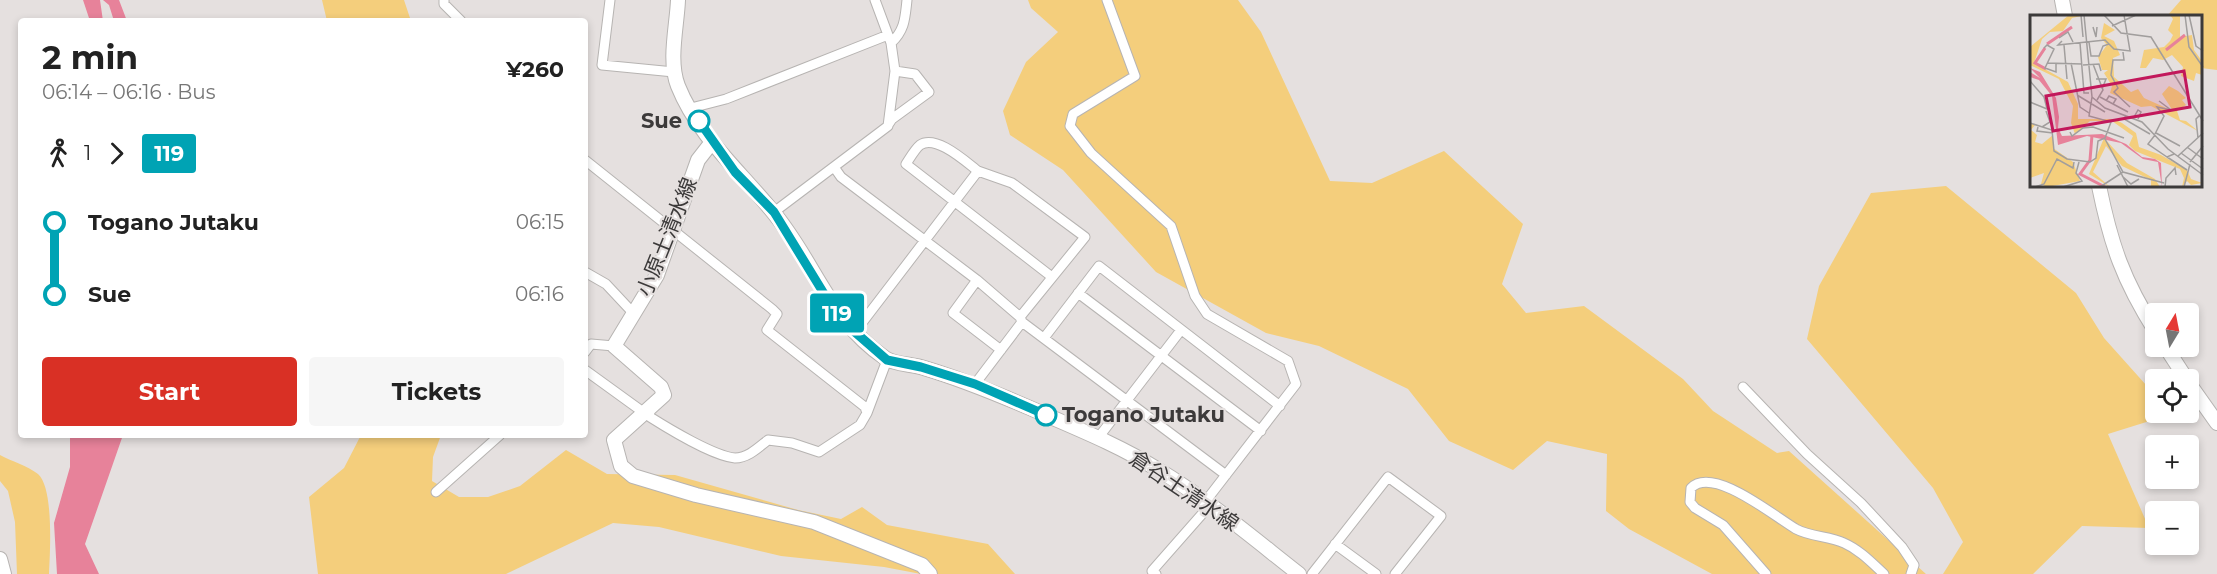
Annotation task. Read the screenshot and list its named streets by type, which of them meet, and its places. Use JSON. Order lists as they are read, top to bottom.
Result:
{
  "streets": {
    "main road": ["小原土清水線", "倉谷土清水線"]
  },
  "crossings": [
    ["小原土清水線", "倉谷土清水線"]
  ],
  "places": ["Sue", "Togano Jutaku"],
  "lines": ["bus line 119"],
  "north": "top",
  "page": {
    "on_map": "119",
    "heading": ["2 min", "06:14 – 06:16 · Bus", "¥260"],
    "legs": ["1", "119"],
    "list": [
      {
        "name": "Togano Jutaku",
        "value": "06:15"
      },
      {
        "name": "Sue",
        "value": "06:16"
      }
    ],
    "map_buttons": ["+", "−"],
    "buttons": ["Start", "Tickets"]
  }
}
